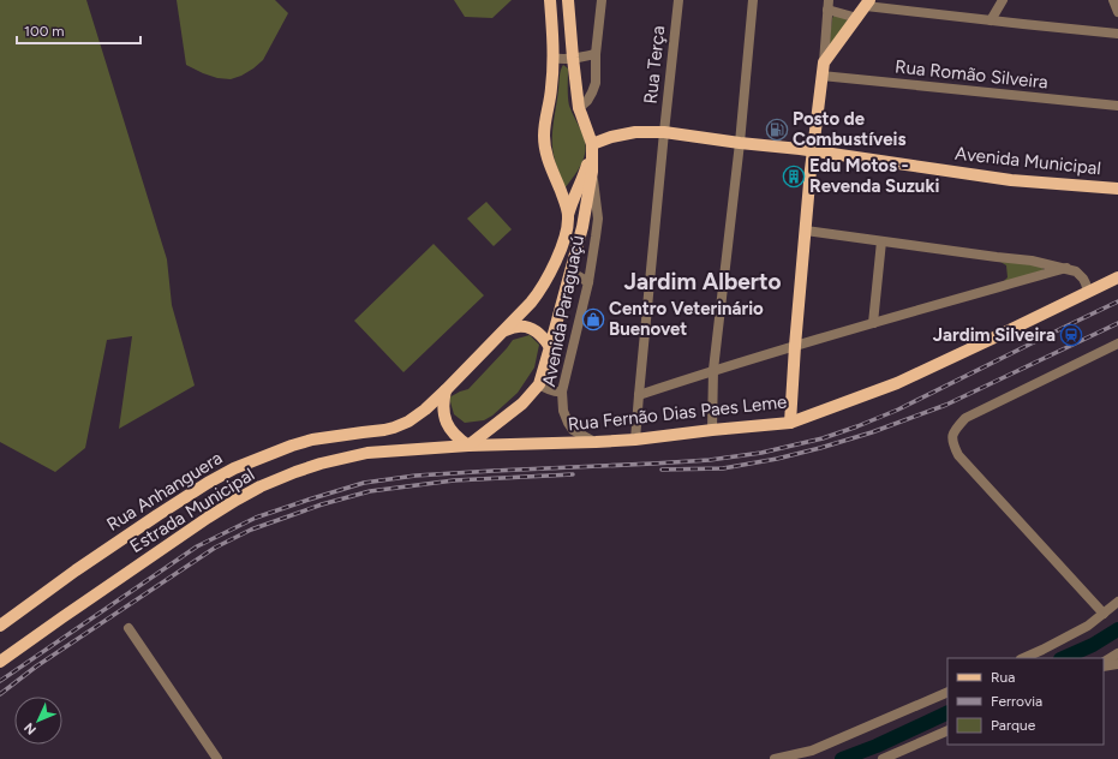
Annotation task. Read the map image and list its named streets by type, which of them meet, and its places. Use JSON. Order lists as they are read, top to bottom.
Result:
{
  "streets": {
    "main road": [
      "Avenida Municipal",
      "Rua Fernão Dias Paes Leme",
      "Rua Anhanguera",
      "Estrada Municipal"
    ],
    "street": ["Rua Terça", "Rua Romão Silveira", "Avenida Paraguaçú"]
  },
  "crossings": [
    ["Rua Terça", "Avenida Municipal"],
    ["Rua Terça", "Rua Fernão Dias Paes Leme"],
    ["Avenida Municipal", "Rua Anhanguera"],
    ["Avenida Paraguaçú", "Rua Fernão Dias Paes Leme"],
    ["Rua Fernão Dias Paes Leme", "Estrada Municipal"]
  ],
  "districts": ["Jardim Alberto"],
  "places": {
    "fuel station": ["Posto de Combustíveis"],
    "building": ["Edu Motos - Revenda Suzuki"],
    "shop": ["Centro Veterinário Buenovet"],
    "station": ["Jardim Silveira"]
  },
  "legend": ["Rua", "Ferrovia", "Parque"],
  "scale_bar": "100 m",
  "north": "bottom left"
}
